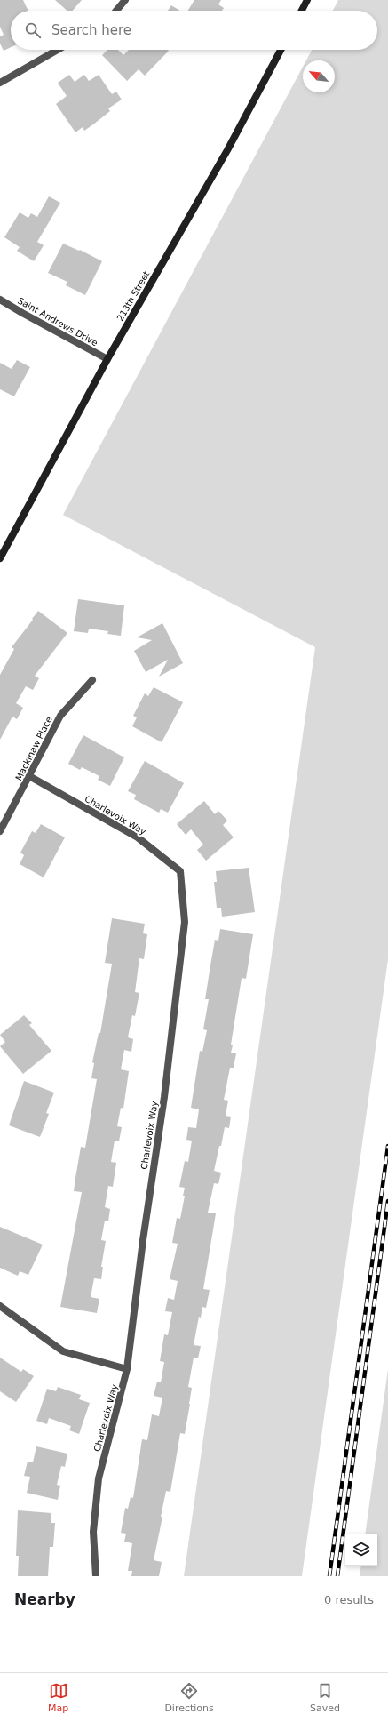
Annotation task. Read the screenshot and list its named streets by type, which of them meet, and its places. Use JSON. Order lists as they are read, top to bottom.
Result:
{
  "streets": {
    "street": [
      "213th Street",
      "Saint Andrews Drive",
      "Mackinaw Place",
      "Charlevoix Way"
    ]
  },
  "crossings": [
    ["213th Street", "Saint Andrews Drive"],
    ["Mackinaw Place", "Charlevoix Way"]
  ],
  "north": "top left",
  "page": {
    "search": "Search here",
    "heading": ["Nearby", "0 results"],
    "nav": ["Map", "Directions", "Saved"]
  }
}
